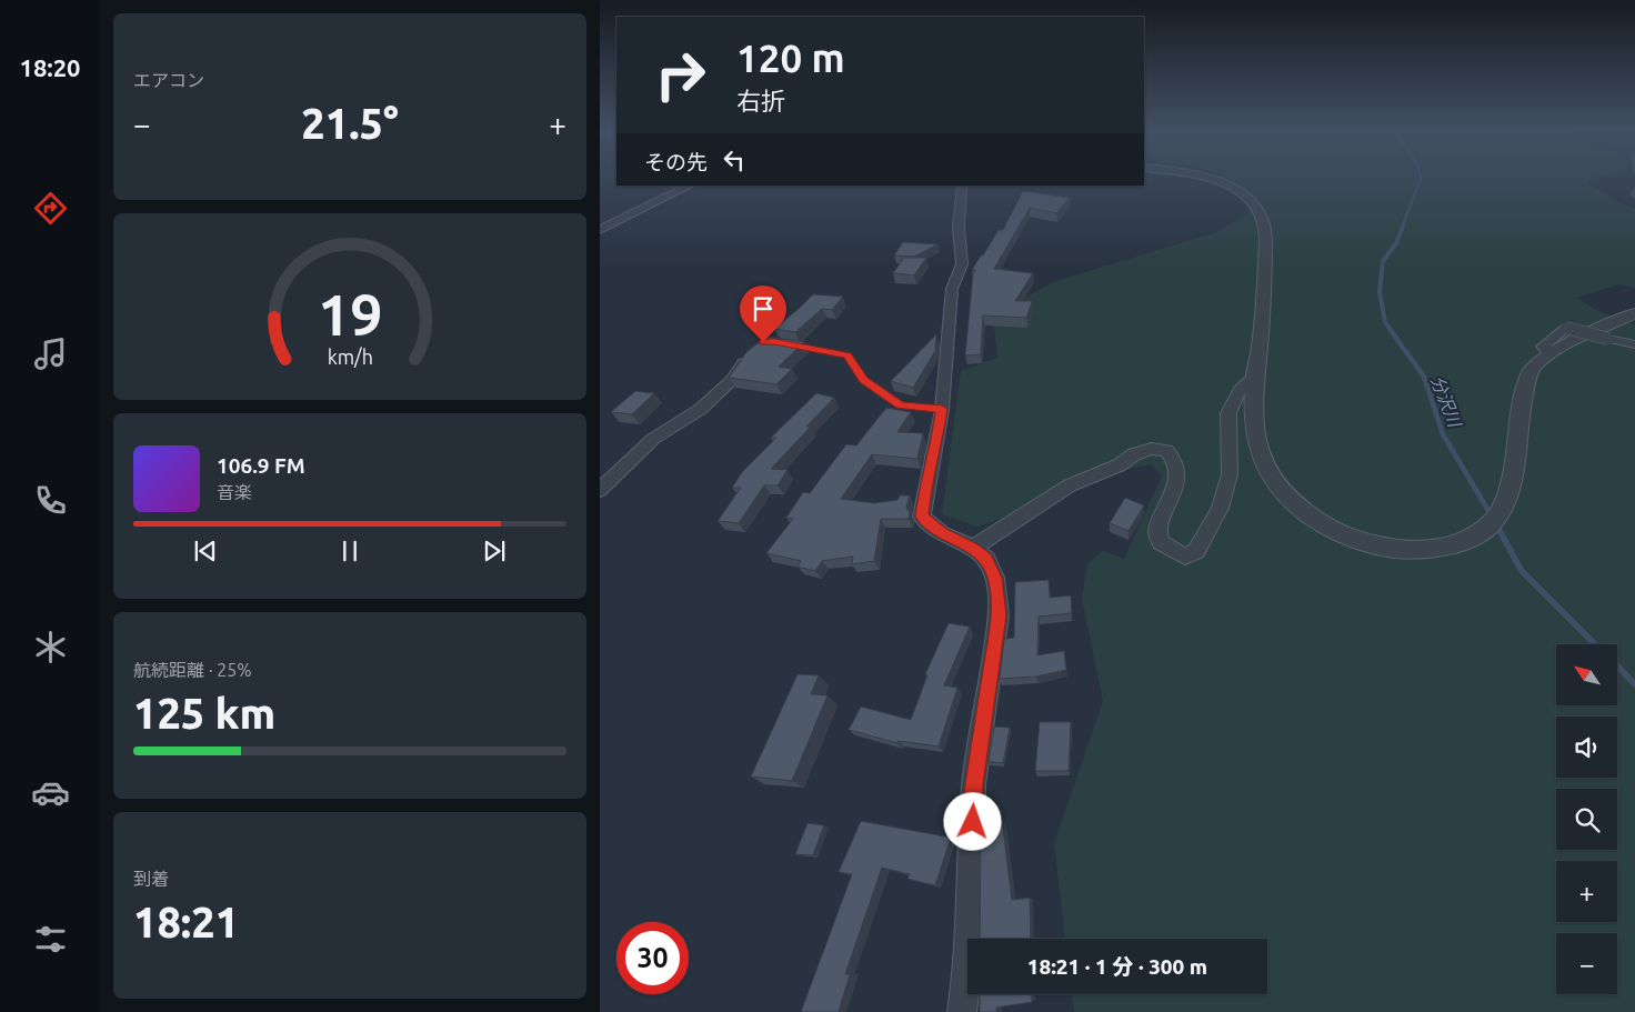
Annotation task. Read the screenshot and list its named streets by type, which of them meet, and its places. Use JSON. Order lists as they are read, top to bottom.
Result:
{
  "water": ["分沢川"],
  "north": "top left",
  "page": {
    "tabs": "18:20",
    "tile": [
      "エアコン",
      ["航続距離 · 25%", "125 km"],
      ["到着", "18:21"]
    ],
    "turn": ["120 m", "右折"],
    "heat": ["−", "21.5°", "+"],
    "then": "その先",
    "song": ["106.9 FM", "音楽"],
    "map_buttons": ["+", "−"],
    "limit": "30",
    "trip": "18:21 · 1 分 · 300 m",
    "gauge": ["19", "km/h"]
  }
}
